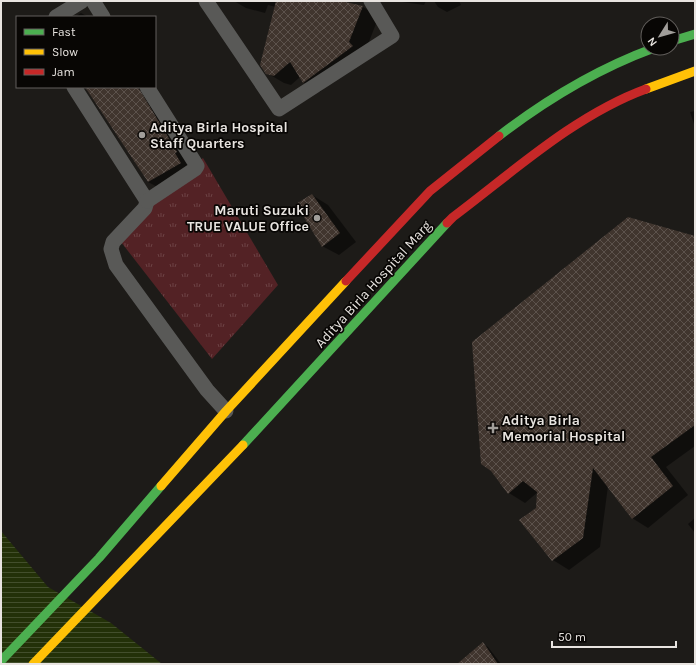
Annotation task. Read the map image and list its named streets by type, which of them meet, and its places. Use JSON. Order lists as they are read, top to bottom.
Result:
{
  "streets": {
    "main road": ["Aditya Birla Hospital Marg"]
  },
  "places": {
    "other": ["Aditya Birla Hospital Staff Quarters", "Maruti Suzuki TRUE VALUE Office"],
    "health": ["Aditya Birla Memorial Hospital"]
  },
  "legend": ["Fast", "Slow", "Jam"],
  "scale_bar": "50 m",
  "north": "bottom left"
}
